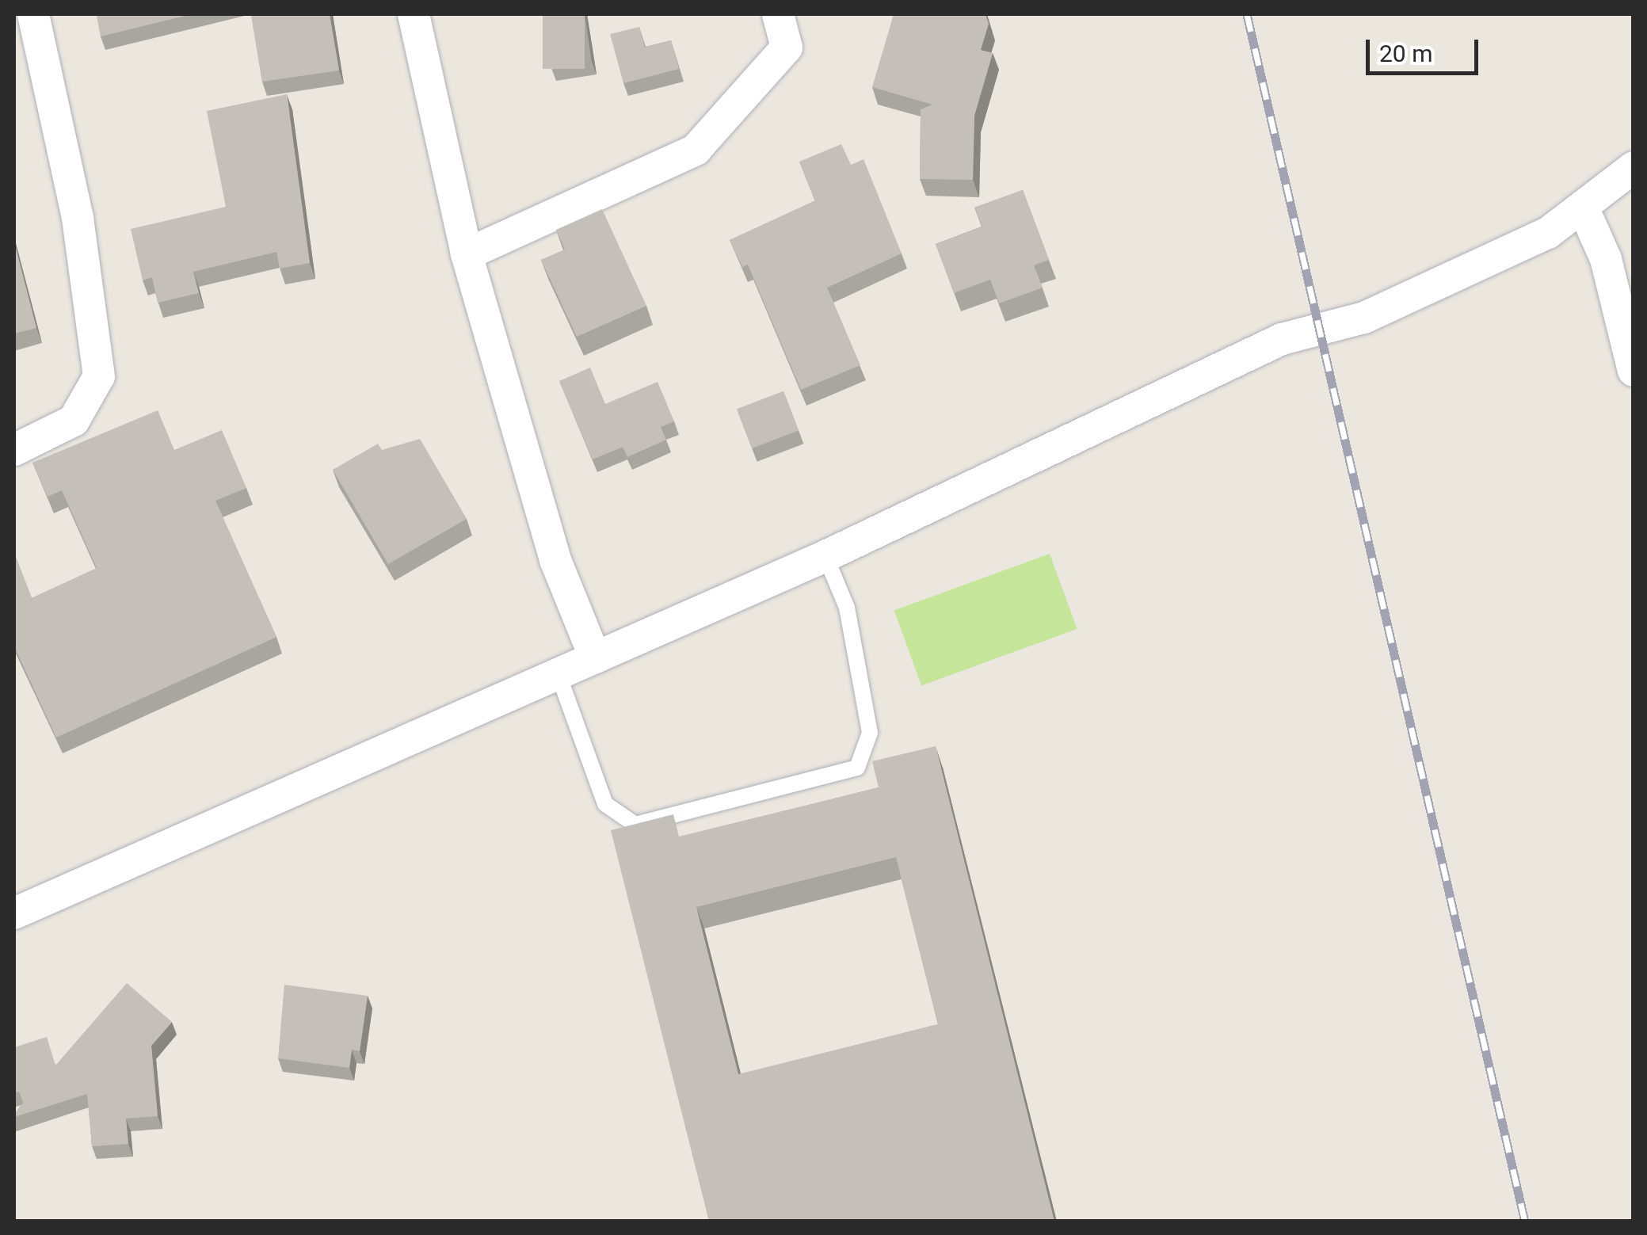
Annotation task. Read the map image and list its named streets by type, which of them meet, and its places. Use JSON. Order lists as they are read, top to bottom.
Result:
{
  "scale_bar": "20 m"
}
